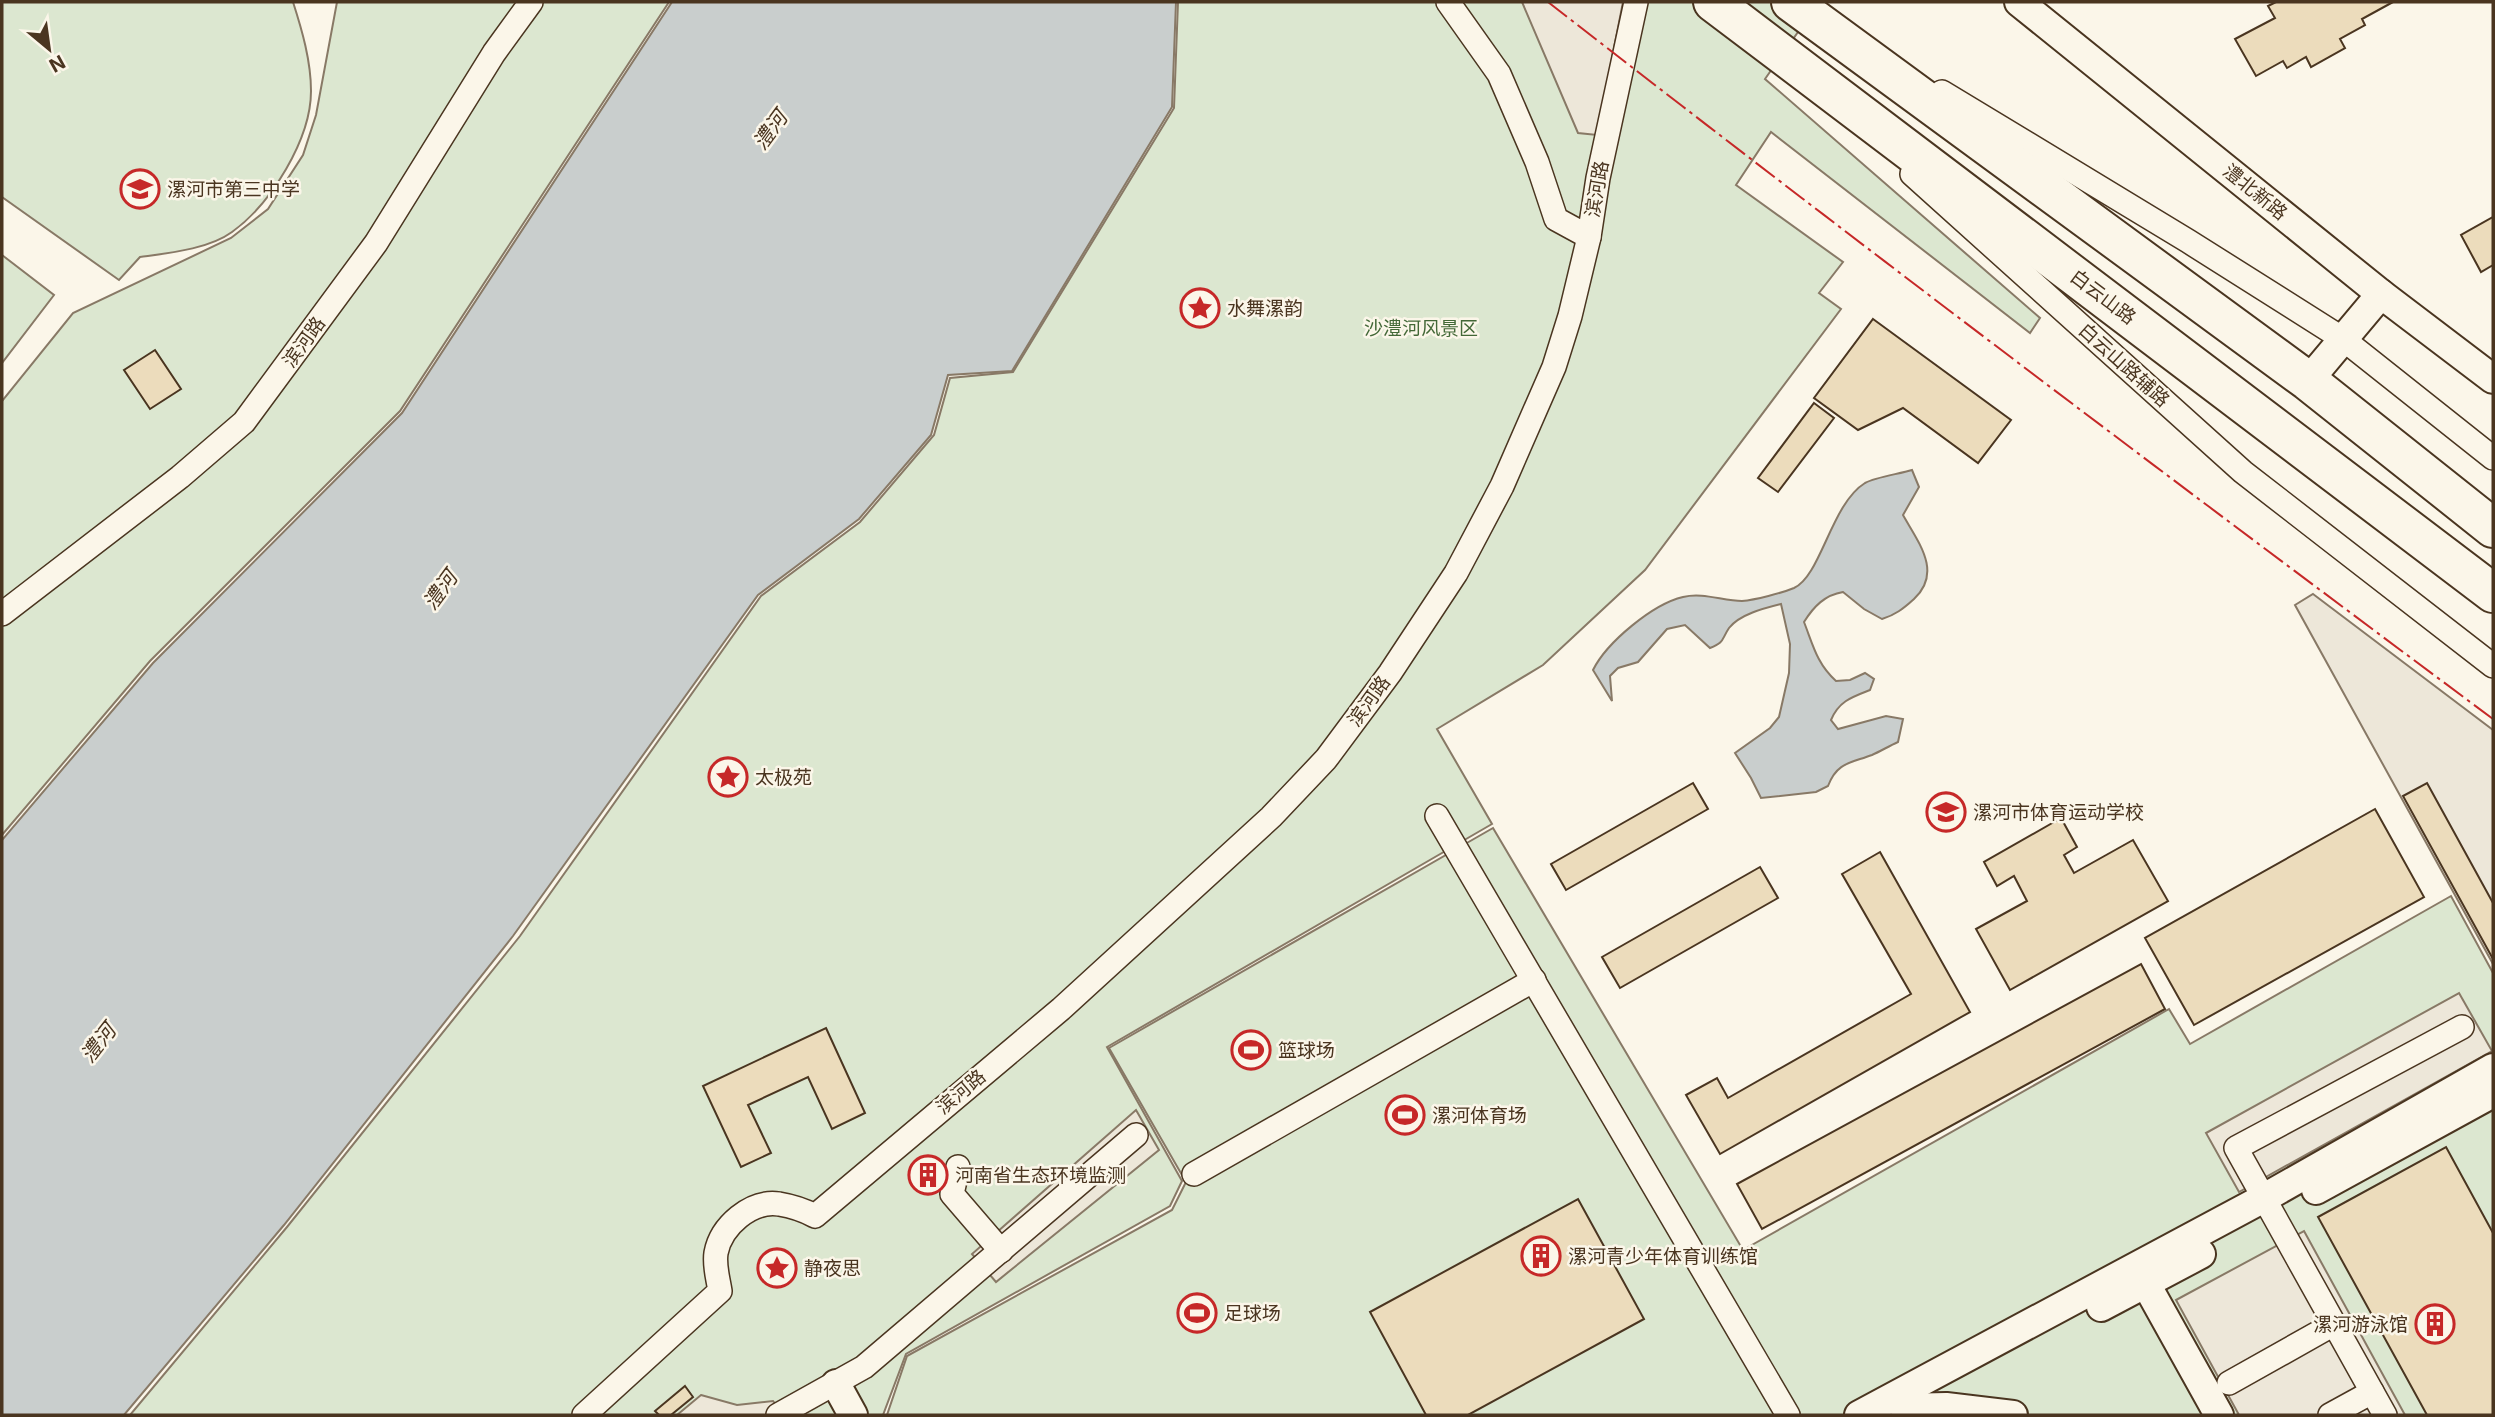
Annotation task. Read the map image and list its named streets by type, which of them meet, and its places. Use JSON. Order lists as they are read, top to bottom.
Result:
{
  "streets": {
    "highway": ["白云山路"],
    "street": ["滨河路", "澧北新路", "白云山路辅路"]
  },
  "crossings": [
    ["白云山路", "白云山路辅路"]
  ],
  "water": ["澧河"],
  "parks": ["沙澧河风景区"],
  "places": {
    "school or university": ["漯河市第三中学", "漯河市体育运动学校"],
    "place": ["水舞漯韵", "太极苑", "静夜思"],
    "sports": ["篮球场", "漯河体育场", "足球场"],
    "building": ["河南省生态环境监测", "漯河青少年体育训练馆", "漯河游泳馆"]
  },
  "north": "bottom right"
}
